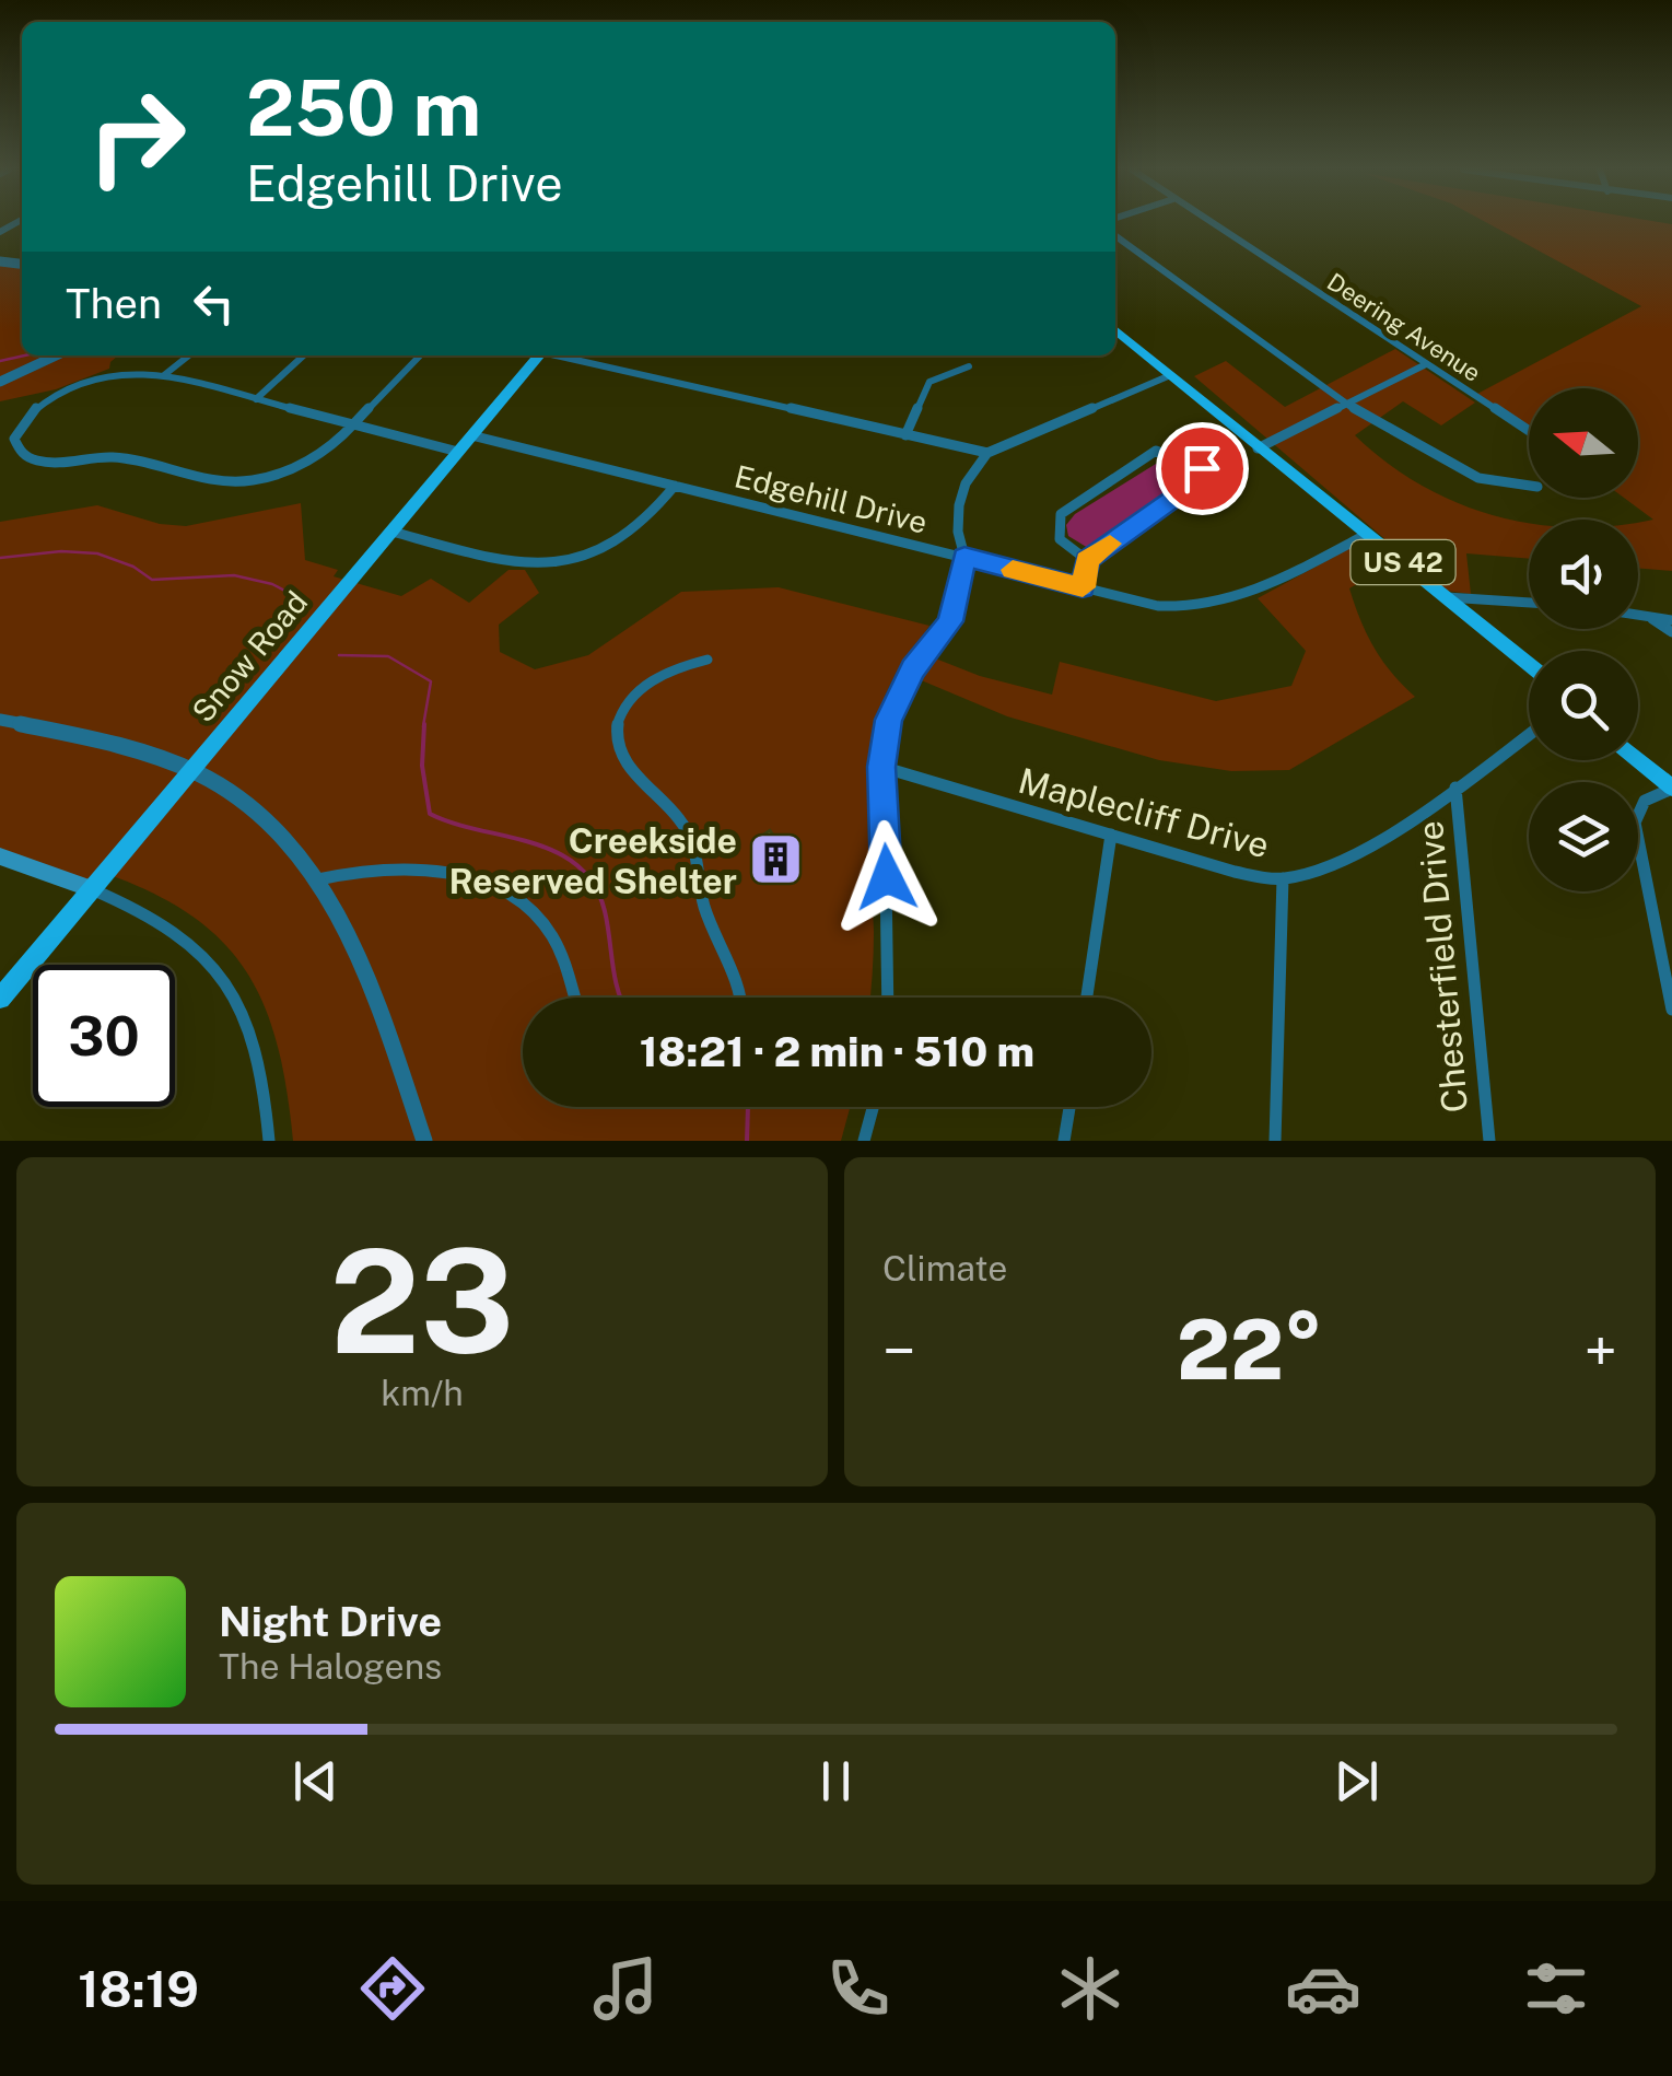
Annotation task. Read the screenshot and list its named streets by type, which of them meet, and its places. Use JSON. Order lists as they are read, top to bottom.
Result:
{
  "streets": {
    "main road": ["US 42", "Snow Road"],
    "street": [
      "Deering Avenue",
      "Edgehill Drive",
      "Maplecliff Drive",
      "Chesterfield Drive"
    ]
  },
  "crossings": [
    ["Edgehill Drive", "US 42"],
    ["Edgehill Drive", "Snow Road"],
    ["Maplecliff Drive", "Chesterfield Drive"]
  ],
  "places": {
    "building": ["Creekside Reserved Shelter"]
  },
  "north": "left",
  "page": {
    "turn": ["250 m", "Edgehill Drive"],
    "then": "Then",
    "limit": "30",
    "trip": "18:21 · 2 min · 510 m",
    "tile": [
      ["23", "km/h"],
      "Climate"
    ],
    "heat": ["−", "22°", "+"],
    "song": ["Night Drive", "The Halogens"],
    "tabs": "18:19"
  }
}
